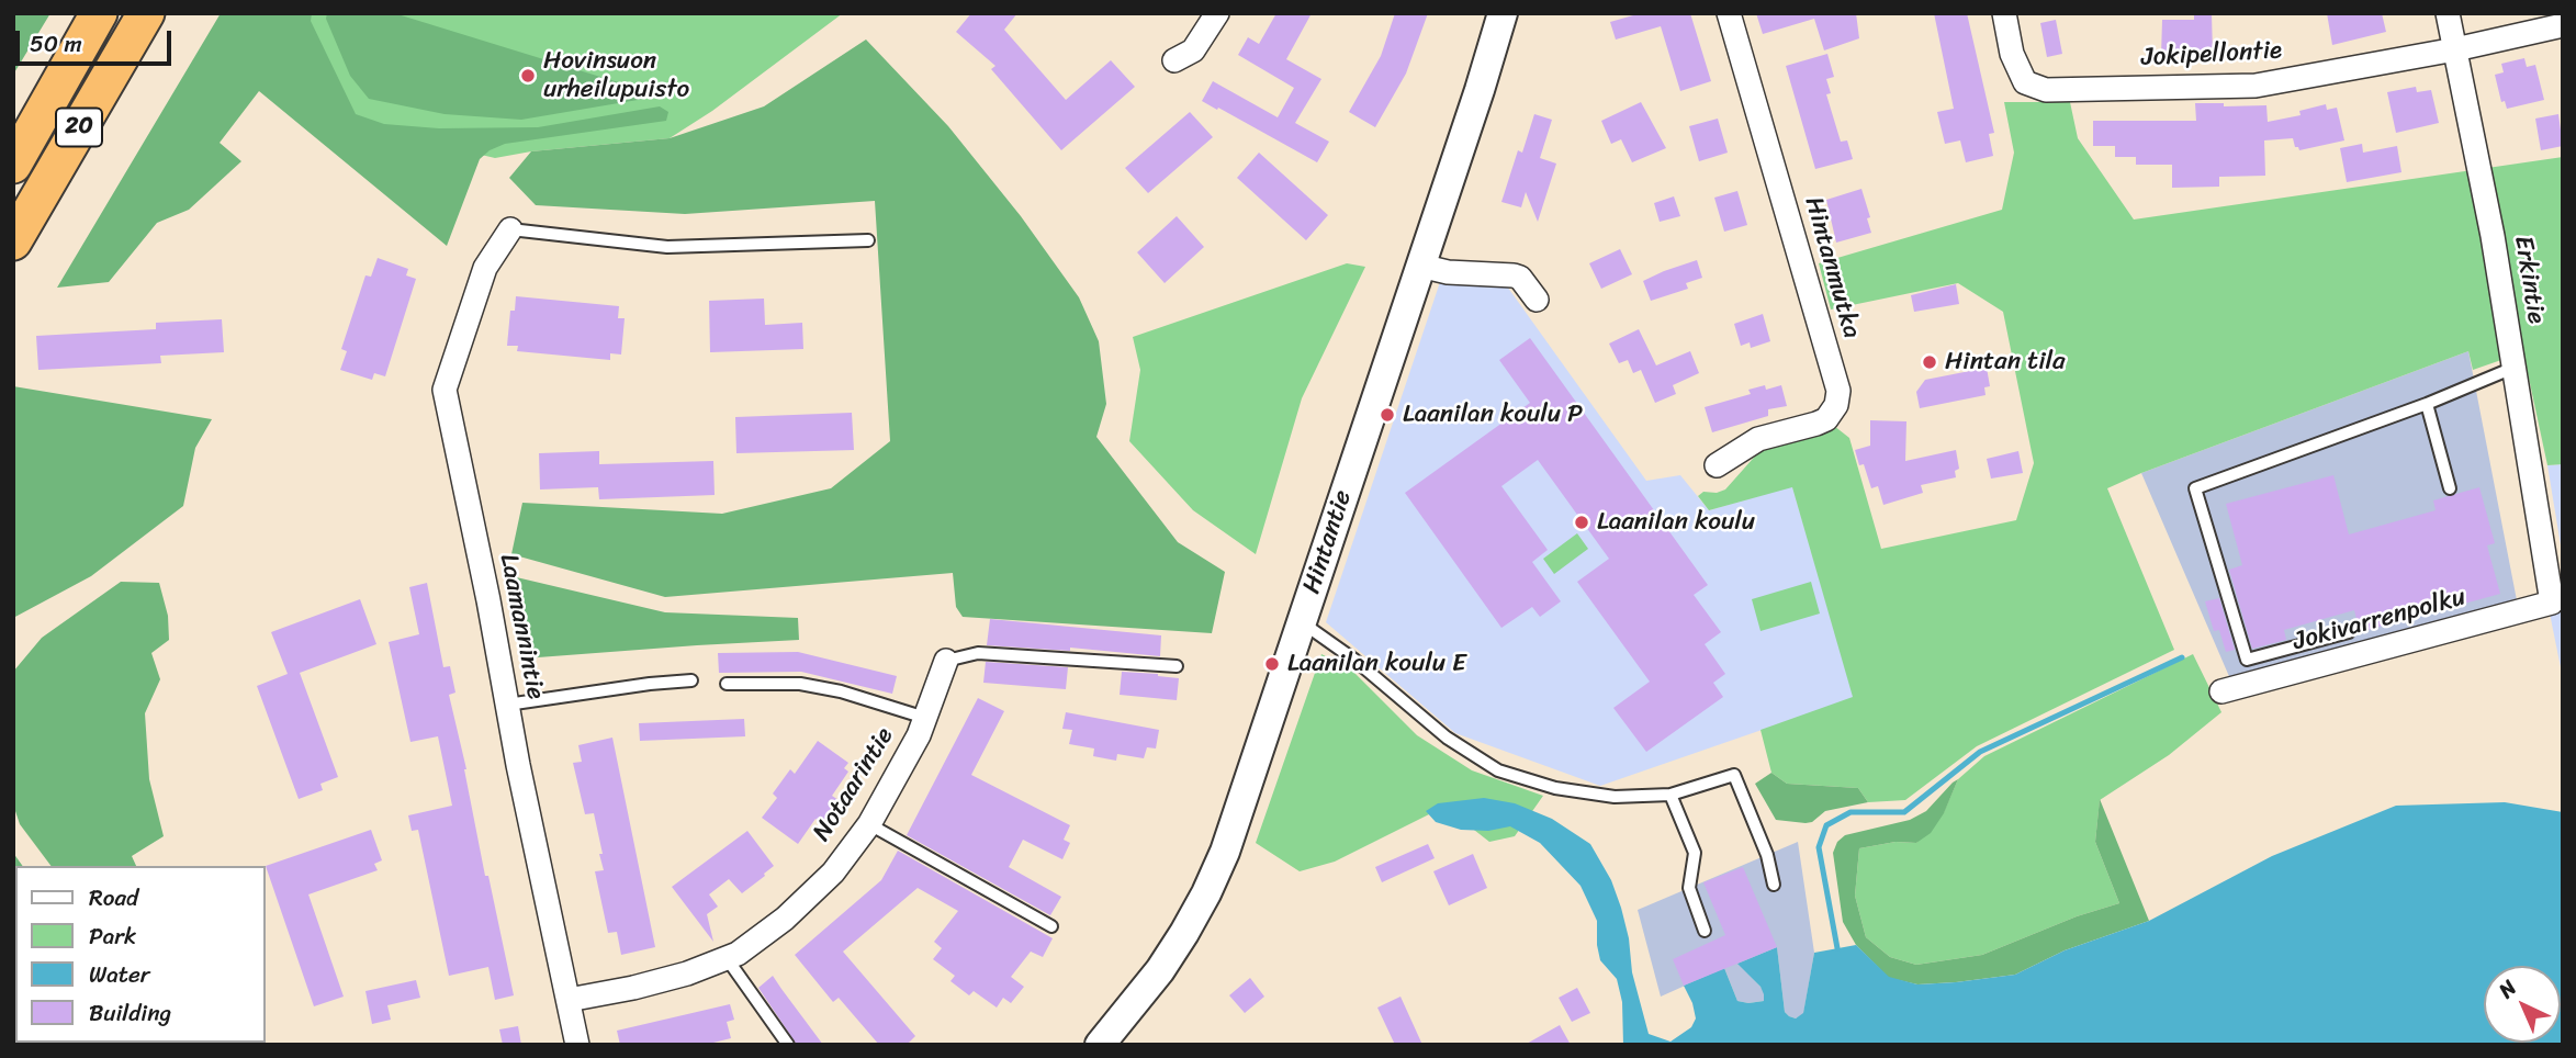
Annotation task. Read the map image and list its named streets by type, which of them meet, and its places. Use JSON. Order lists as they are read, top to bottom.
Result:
{
  "streets": {
    "highway": ["20"],
    "street": [
      "Jokipellontie",
      "Hintanmutka",
      "Erkintie",
      "Hintantie",
      "Jokivarrenpolku",
      "Laamannintie",
      "Notaarintie"
    ]
  },
  "crossings": [
    ["Jokipellontie", "Erkintie"],
    ["Erkintie", "Jokivarrenpolku"],
    ["Laamannintie", "Notaarintie"]
  ],
  "places": [
    "Hovinsuon urheilupuisto",
    "Hintan tila",
    "Laanilan koulu P",
    "Laanilan koulu",
    "Laanilan koulu E"
  ],
  "legend": [
    "Road",
    "Park",
    "Water",
    "Building"
  ],
  "scale_bar": "50 m",
  "north": "top left"
}
